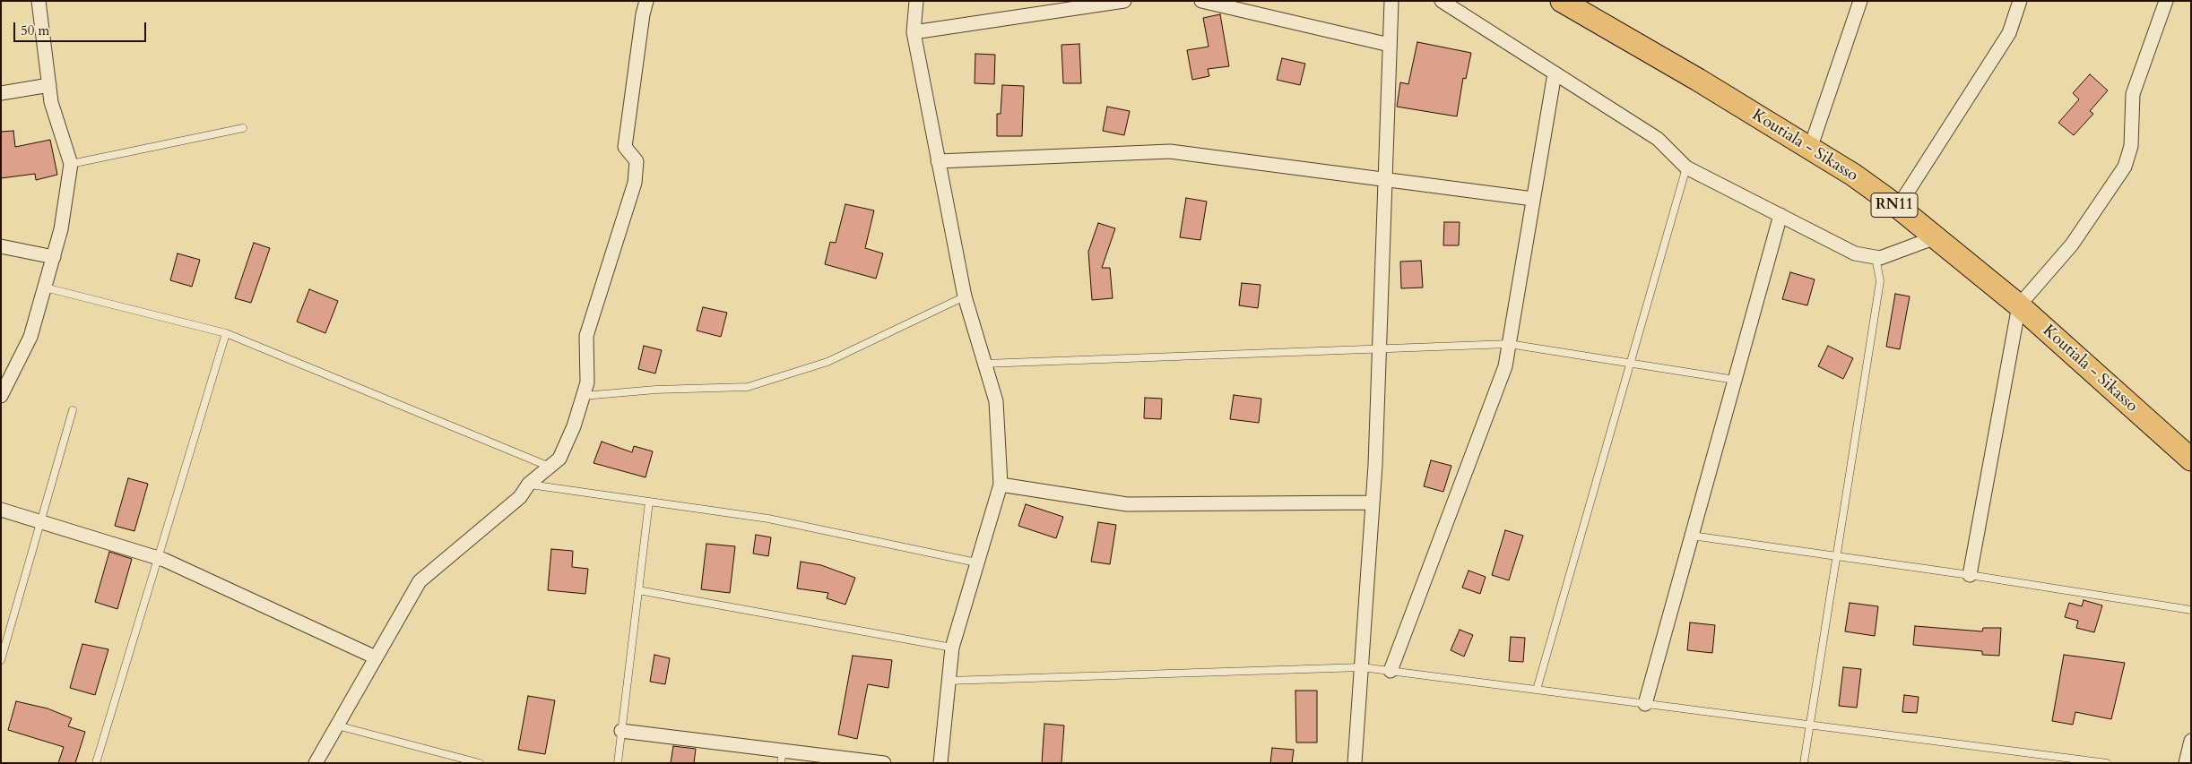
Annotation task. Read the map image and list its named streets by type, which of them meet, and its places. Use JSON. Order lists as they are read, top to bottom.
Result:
{
  "streets": {
    "main road": ["Koutiala - Sikasso", "RN11"]
  },
  "scale_bar": "50 m"
}
